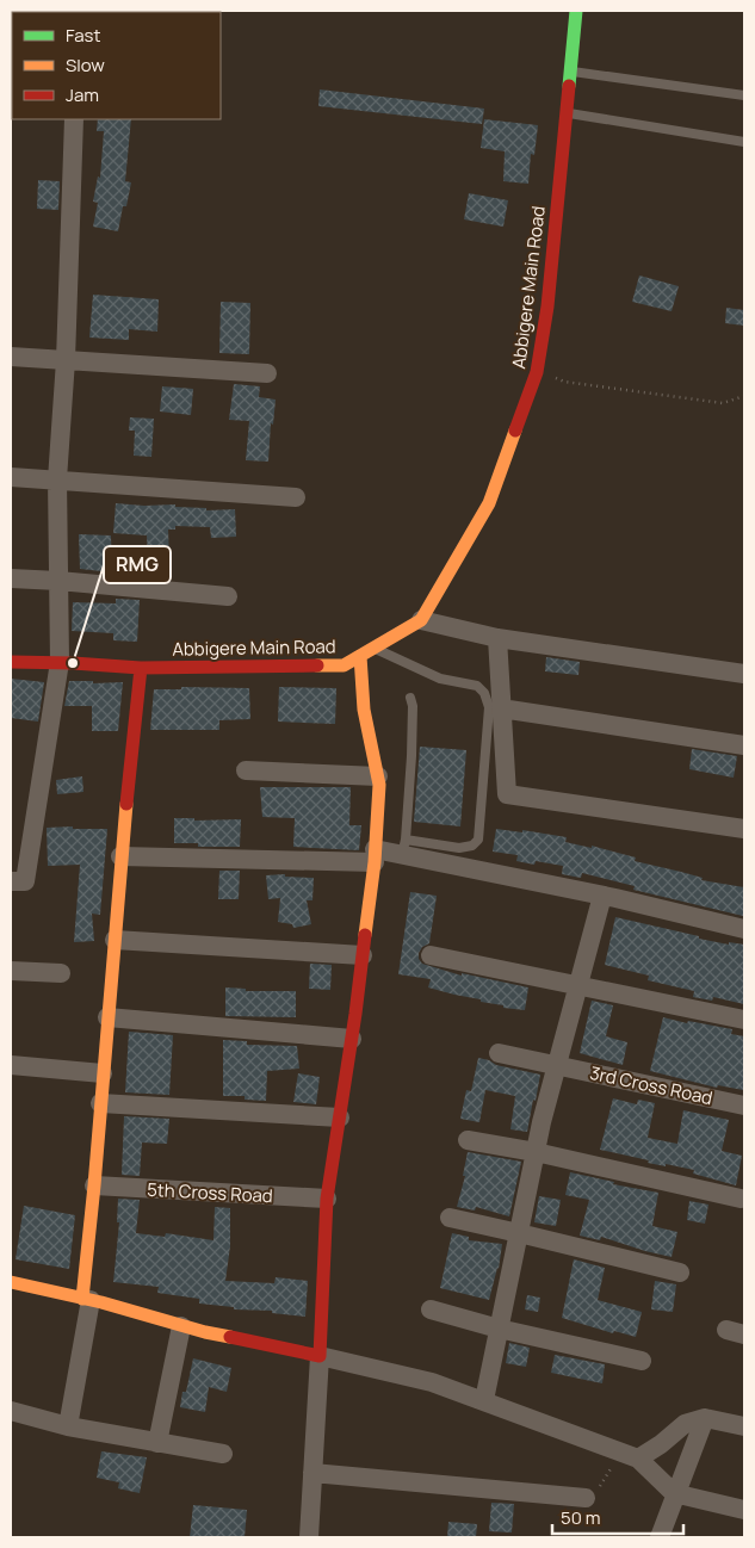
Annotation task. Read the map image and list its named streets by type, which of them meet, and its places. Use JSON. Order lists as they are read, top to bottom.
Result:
{
  "streets": {
    "street": ["Abbigere Main Road", "3rd Cross Road", "5th Cross Road"]
  },
  "places": ["RMG"],
  "legend": ["Fast", "Slow", "Jam"],
  "scale_bar": "50 m"
}
